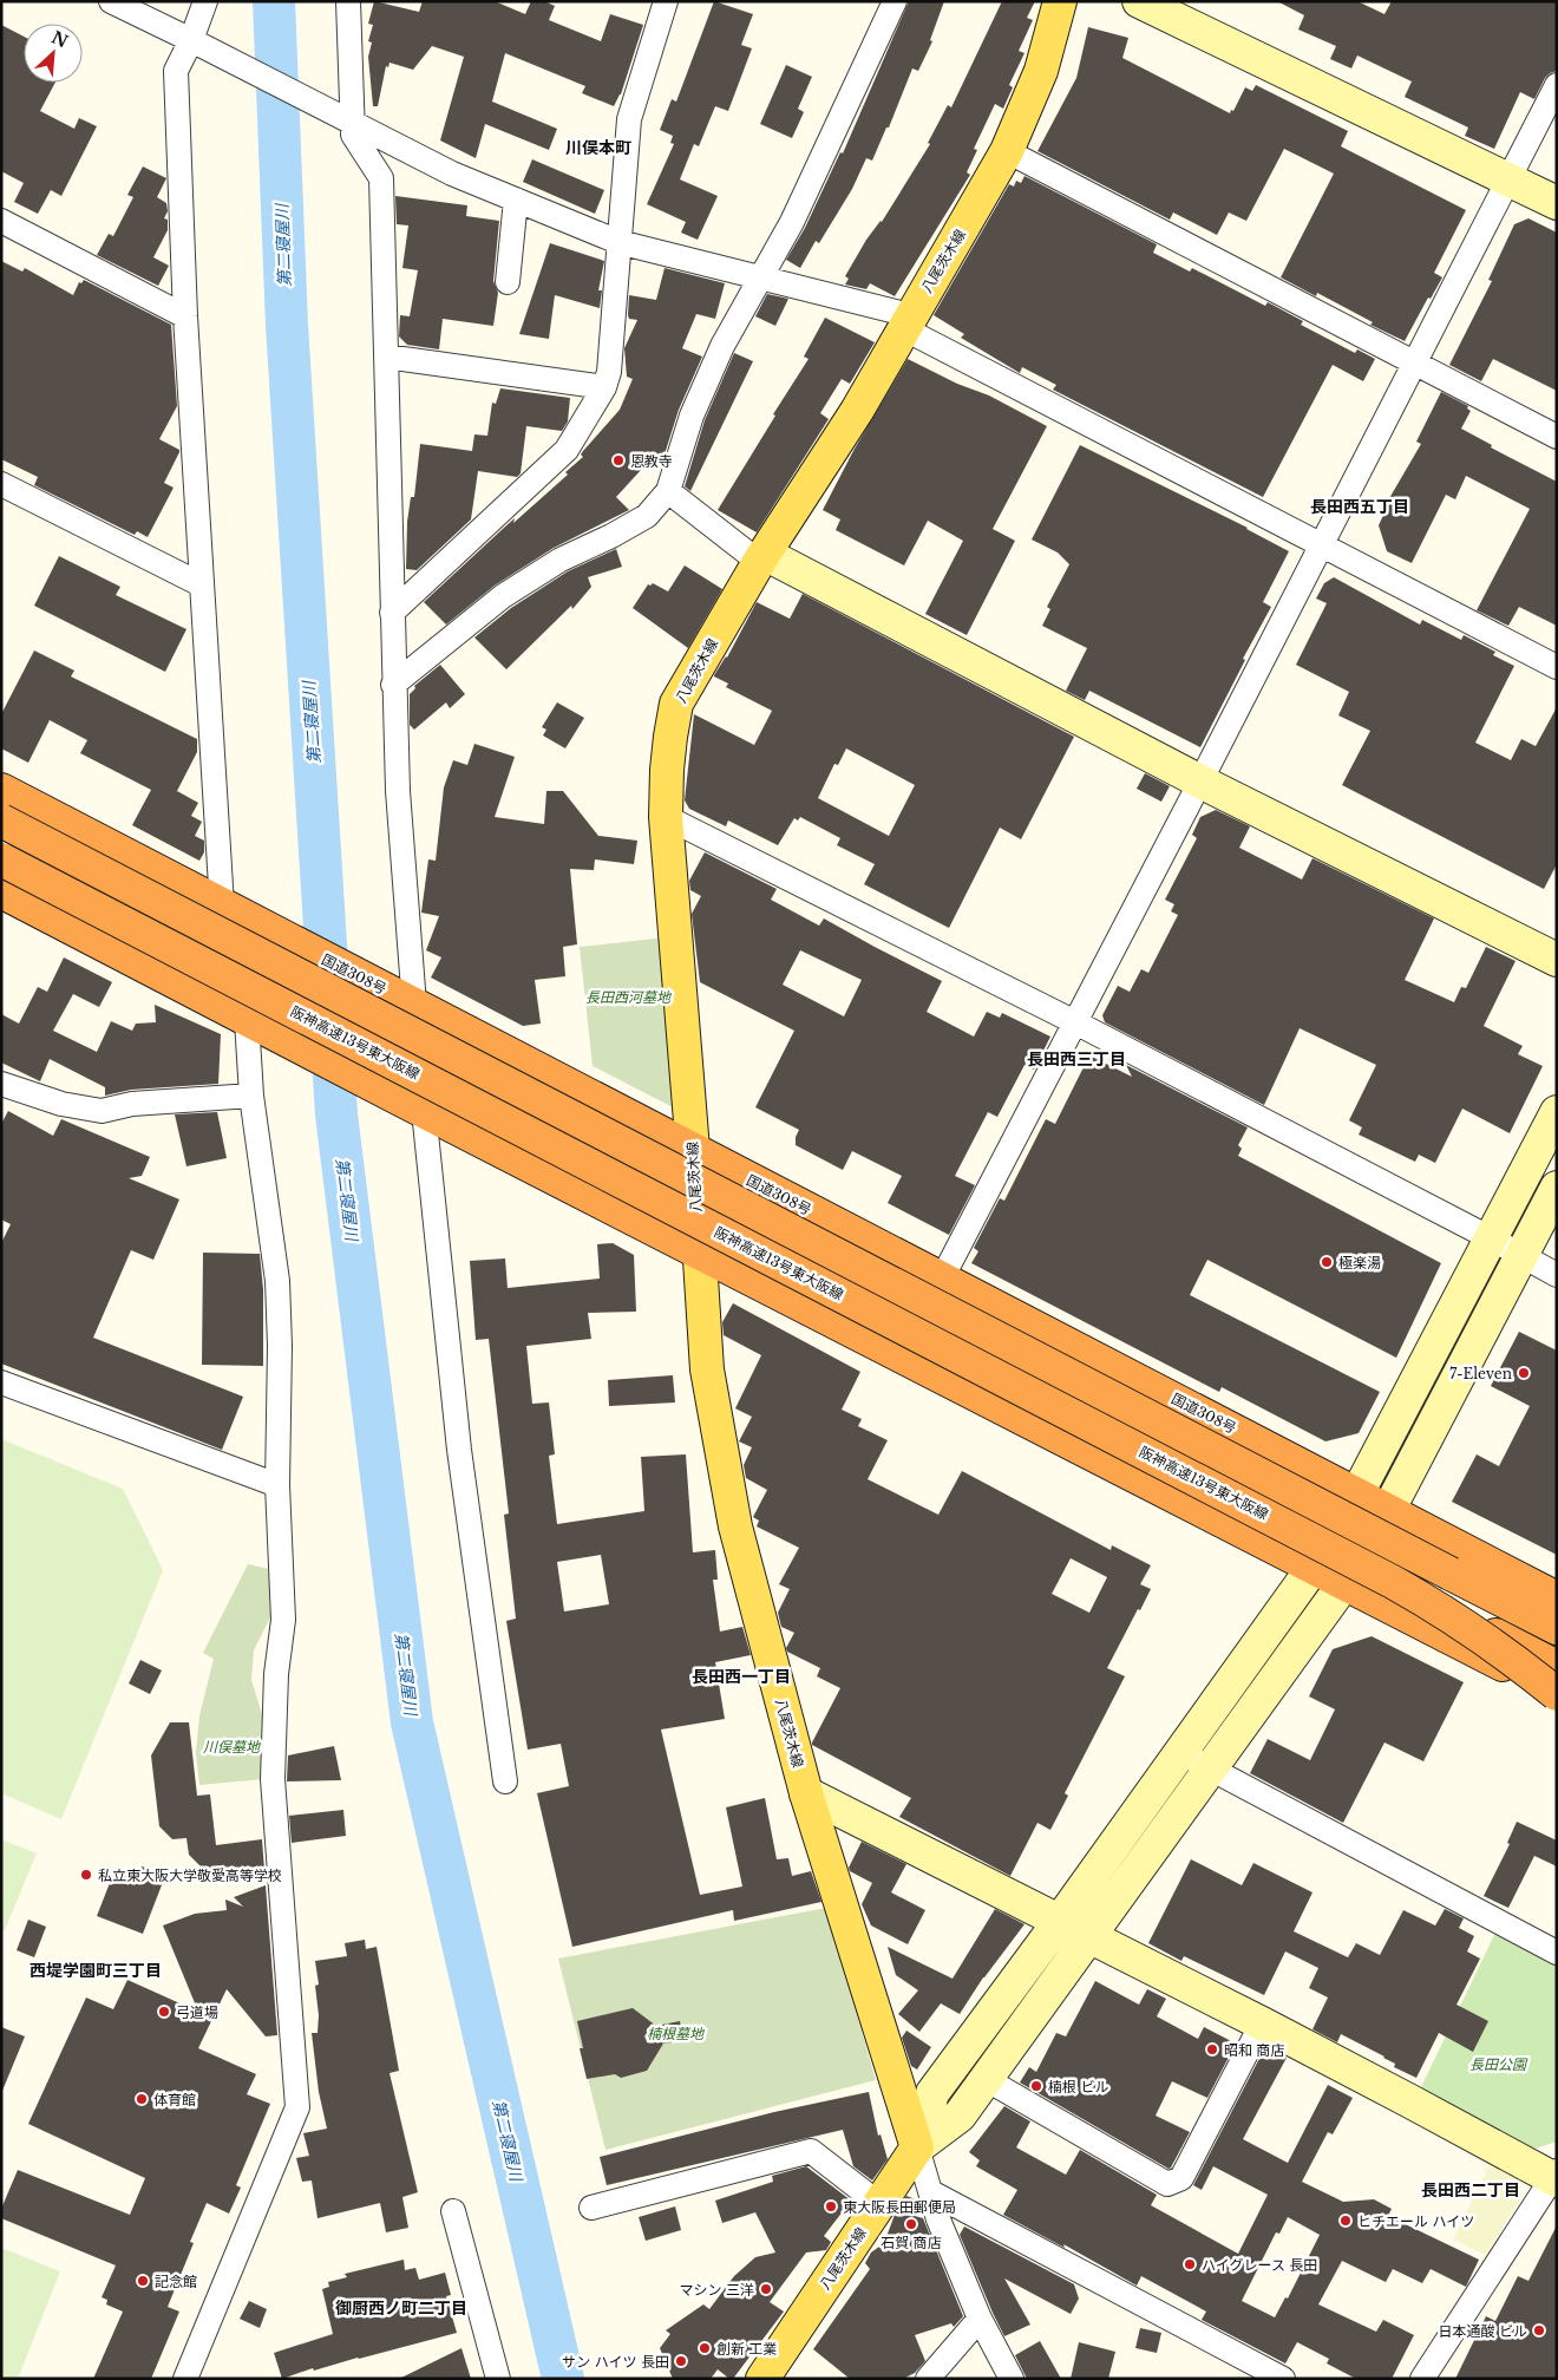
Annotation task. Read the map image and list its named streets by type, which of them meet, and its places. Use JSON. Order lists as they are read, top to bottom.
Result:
{
  "streets": {
    "highway": ["国道308号", "阪神高速13号東大阪線"],
    "main road": ["八尾茨木線"]
  },
  "crossings": [
    ["八尾茨木線", "国道308号"]
  ],
  "districts": [
    "川俣本町",
    "長田西五丁目",
    "長田西三丁目",
    "長田西一丁目",
    "西堤学園町三丁目",
    "長田西二丁目",
    "御厨西ノ町二丁目"
  ],
  "water": ["第二寝屋川"],
  "parks": [
    "長田西河墓地",
    "川俣墓地",
    "楠根墓地",
    "長田公園"
  ],
  "places": [
    "恩教寺",
    "極楽湯",
    "7-Eleven",
    "私立東大阪大学敬愛高等学校",
    "弓道場",
    "昭和 商店",
    "楠根 ビル",
    "体育館",
    "東大阪長田郵便局",
    "ヒチエール ハイツ",
    "石賀 商店",
    "ハイグレース 長田",
    "記念館",
    "マシン 三洋",
    "日本通酸 ビル",
    "創新 工業",
    "サン ハイツ 長田"
  ],
  "north": "top right"
}
